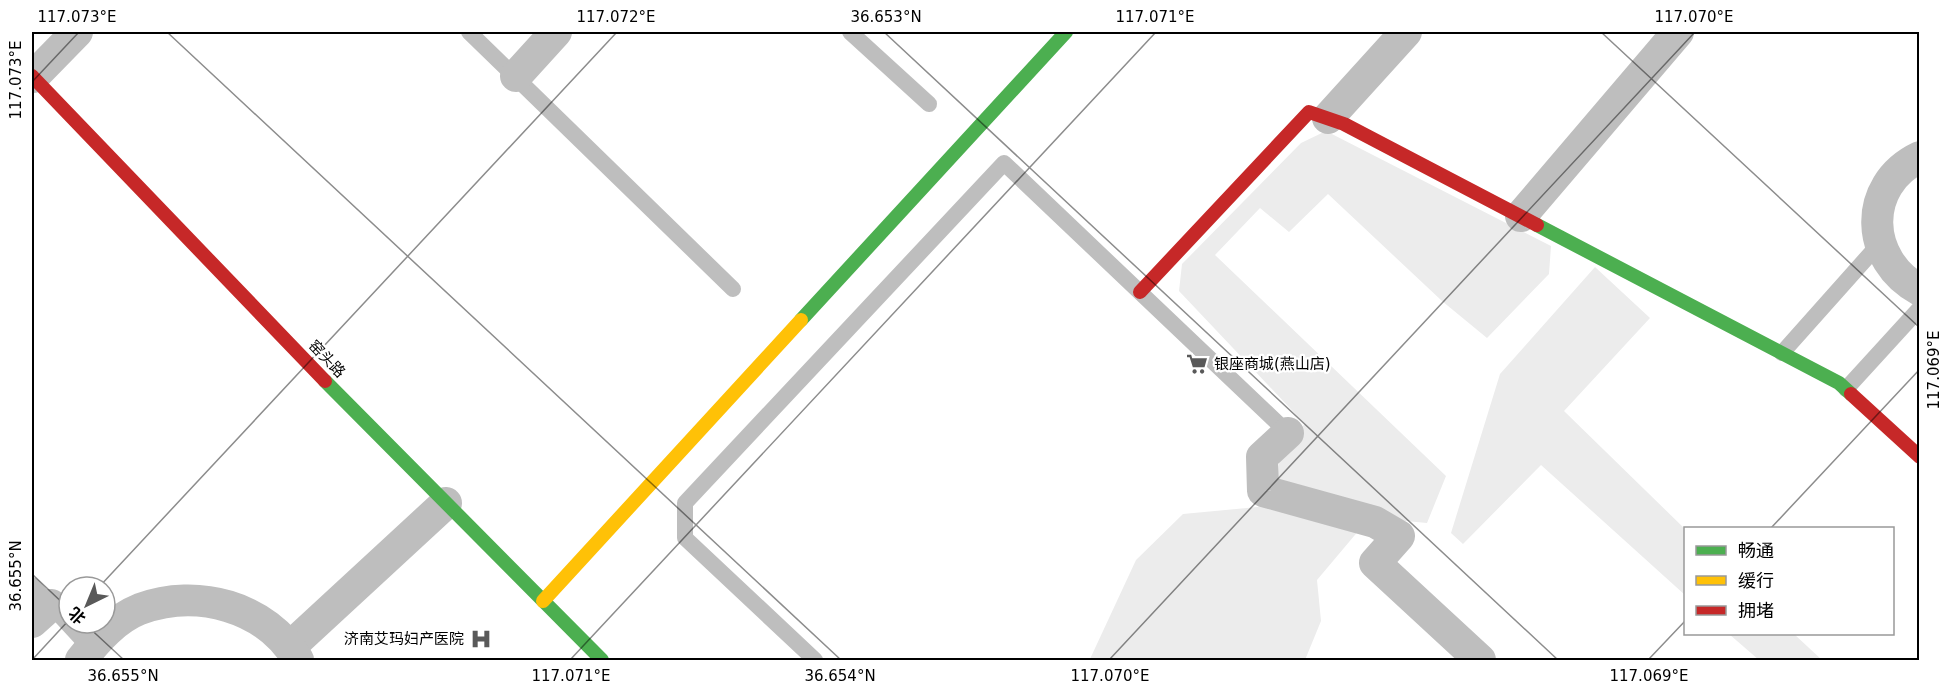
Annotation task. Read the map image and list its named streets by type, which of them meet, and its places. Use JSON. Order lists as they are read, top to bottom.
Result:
{
  "streets": {
    "street": ["窑头路"]
  },
  "places": {
    "supermarket": ["银座商城(燕山店)"],
    "hospital": ["济南艾玛妇产医院"]
  },
  "legend": ["畅通", "缓行", "拥堵"],
  "north": "bottom left",
  "coordinates": [
    "117.073°E",
    "117.072°E",
    "36.653°N",
    "117.071°E",
    "117.070°E",
    "117.069°E",
    "36.655°N",
    "36.654°N"
  ]
}
